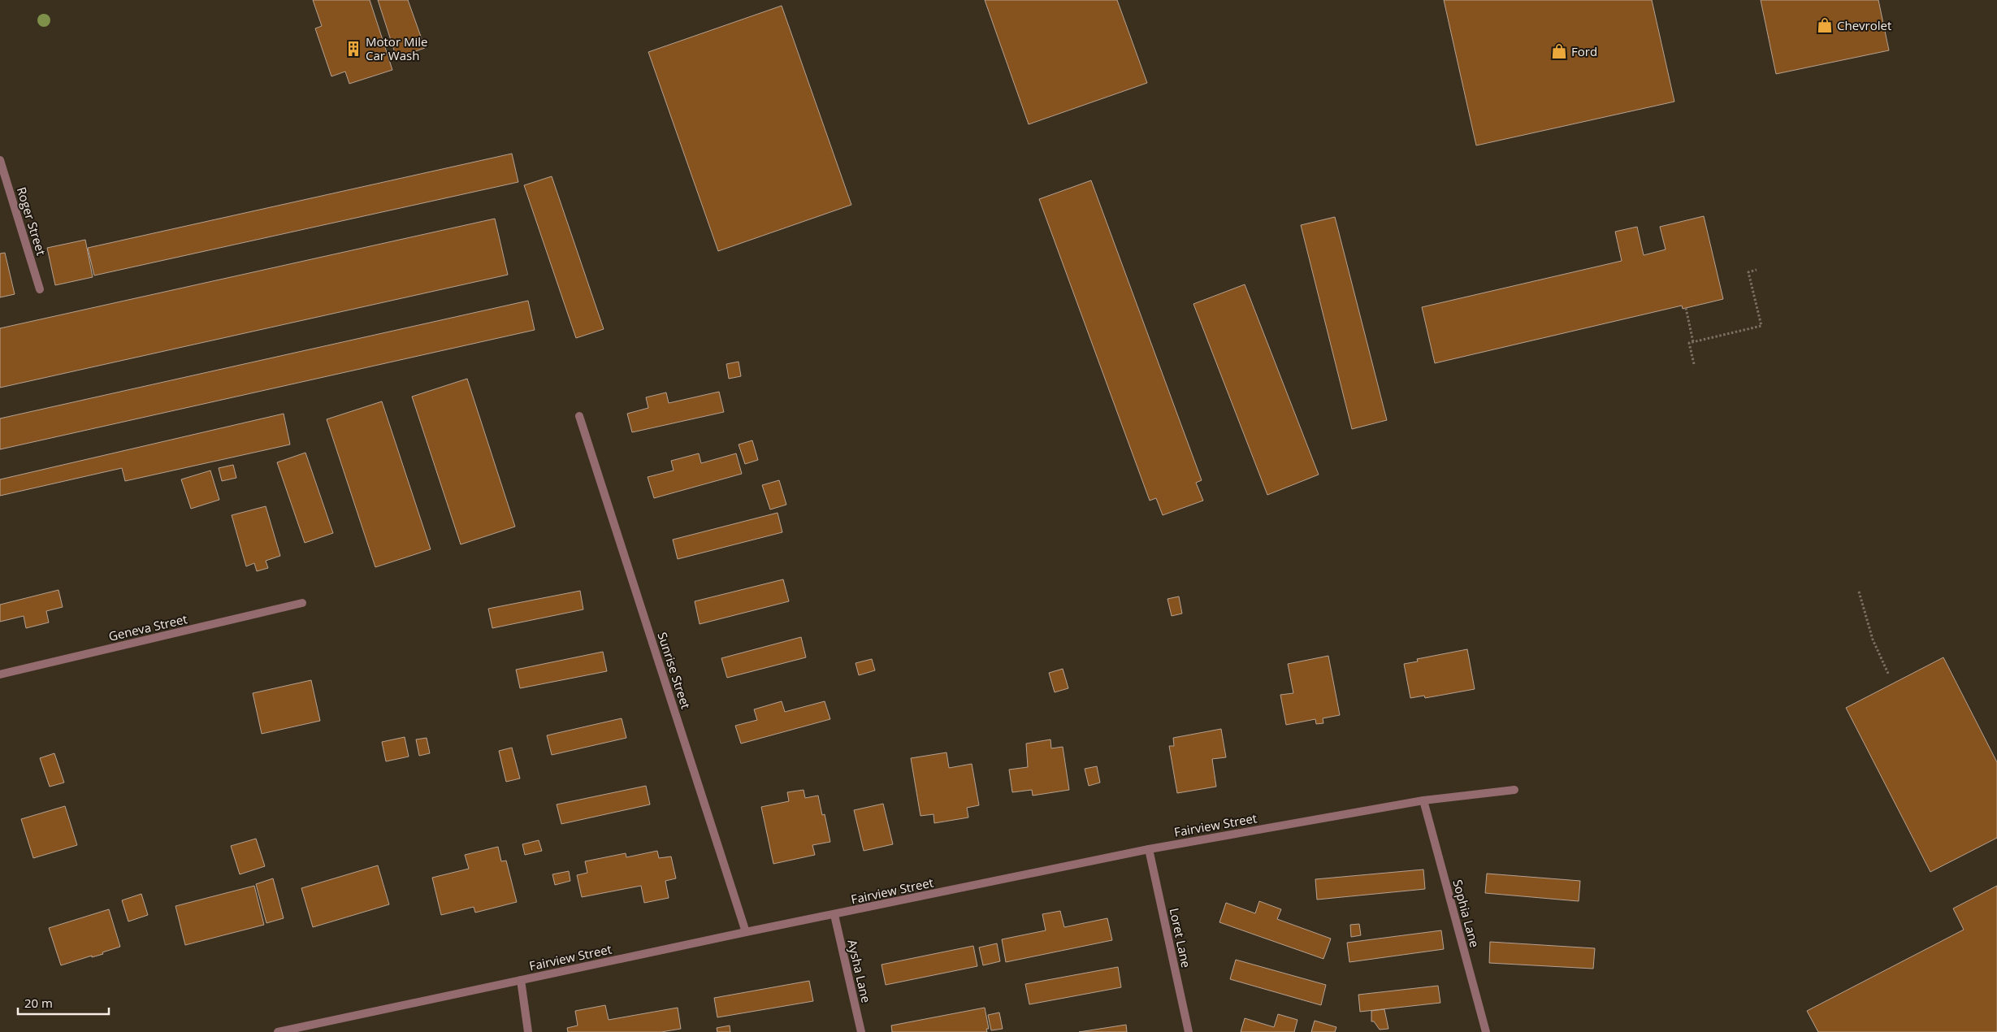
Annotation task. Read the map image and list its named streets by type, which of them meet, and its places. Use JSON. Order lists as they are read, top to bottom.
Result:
{
  "streets": {
    "street": [
      "Roger Street",
      "Geneva Street",
      "Sunrise Street",
      "Fairview Street",
      "Sophia Lane",
      "Loret Lane",
      "Aysha Lane"
    ]
  },
  "crossings": [
    ["Sunrise Street", "Fairview Street"],
    ["Fairview Street", "Sophia Lane"],
    ["Fairview Street", "Loret Lane"],
    ["Fairview Street", "Aysha Lane"]
  ],
  "places": {
    "shop": ["Chevrolet", "Ford"],
    "building": ["Motor Mile Car Wash"]
  },
  "scale_bar": "20 m"
}
